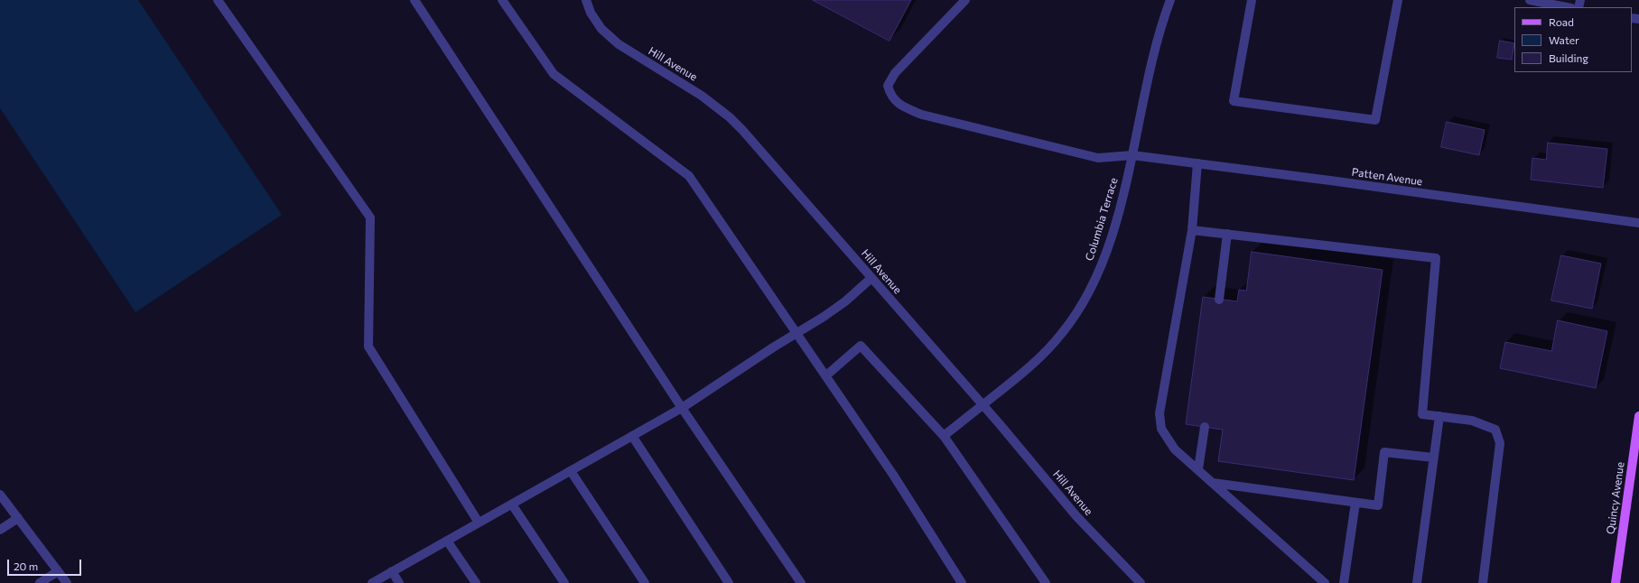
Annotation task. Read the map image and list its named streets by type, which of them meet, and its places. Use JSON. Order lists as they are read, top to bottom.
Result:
{
  "streets": {
    "main road": ["Quincy Avenue"],
    "street": ["Hill Avenue", "Patten Avenue", "Columbia Terrace"]
  },
  "crossings": [
    ["Hill Avenue", "Columbia Terrace"],
    ["Patten Avenue", "Columbia Terrace"]
  ],
  "legend": ["Road", "Water", "Building"],
  "scale_bar": "20 m"
}
